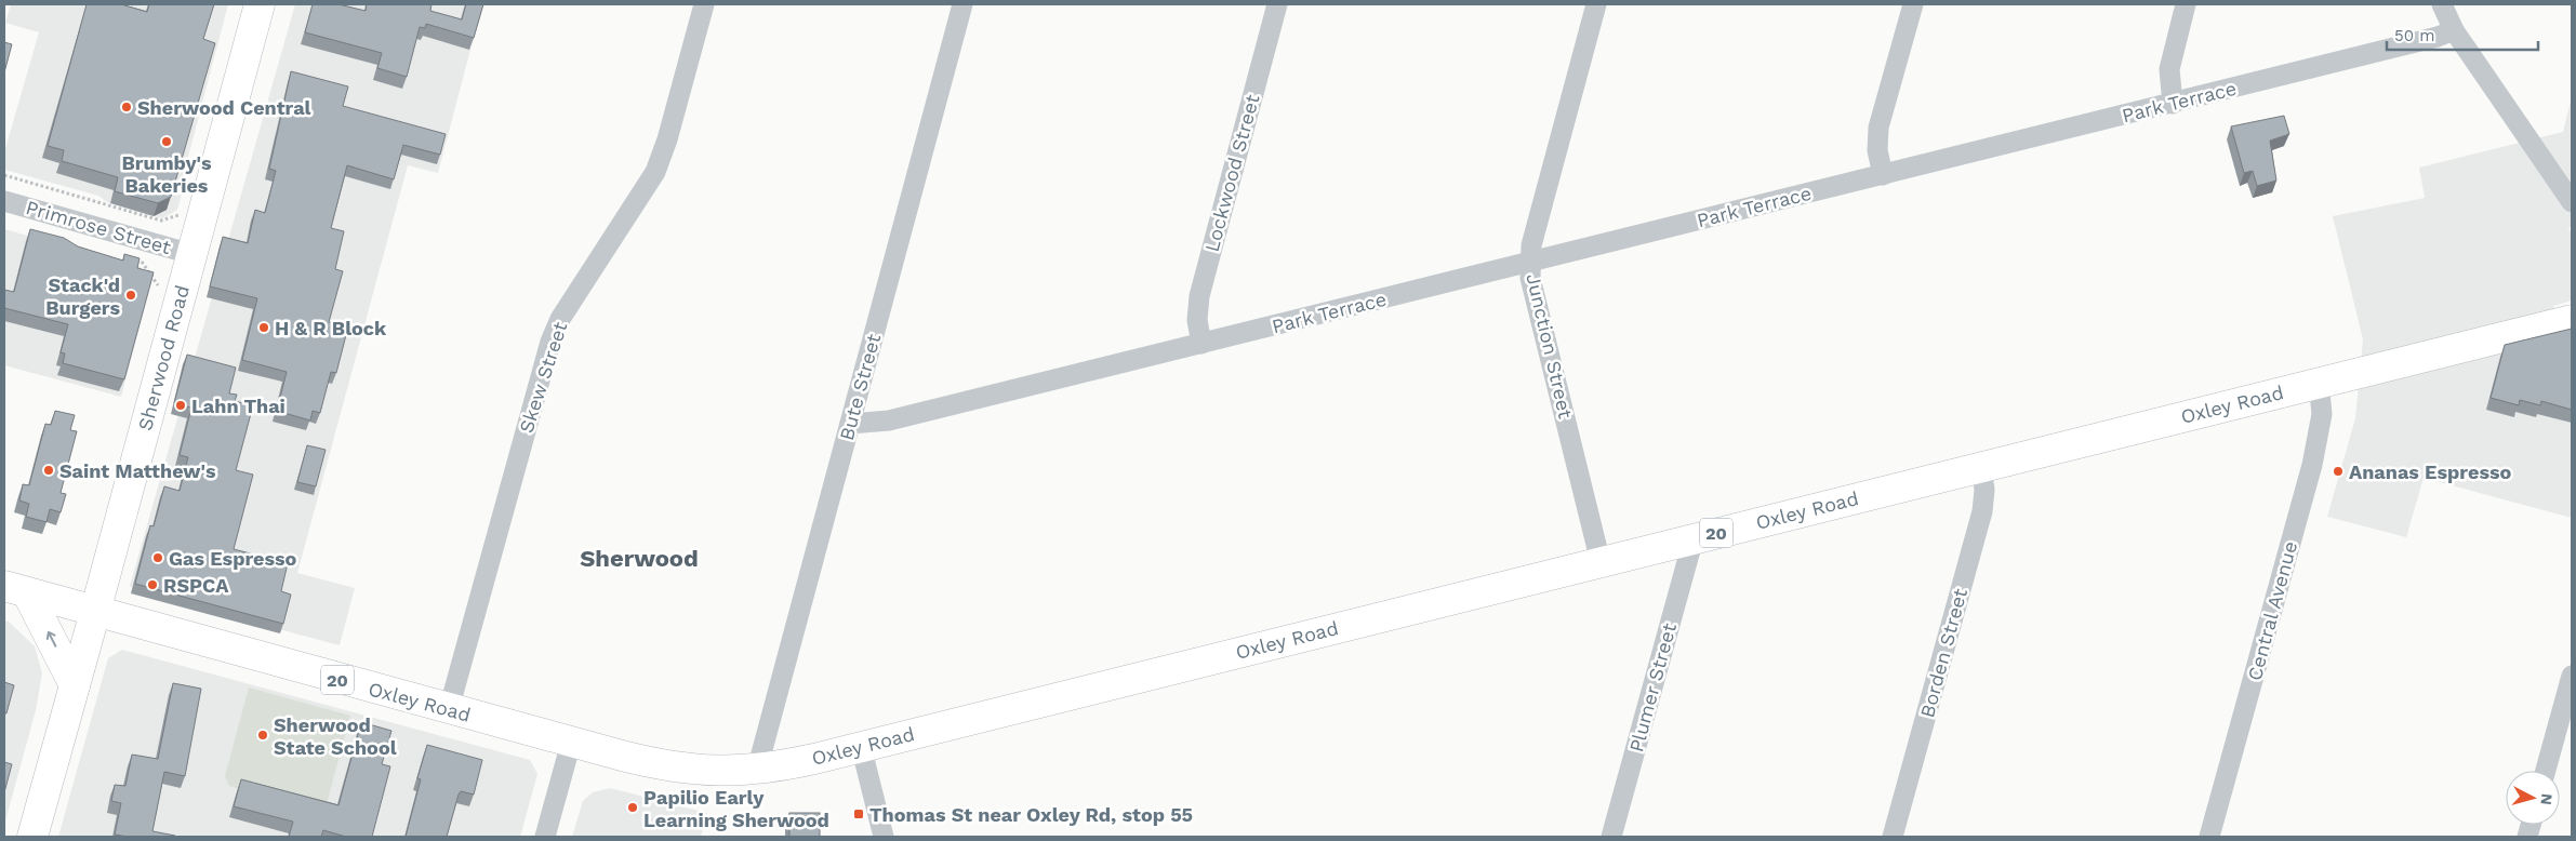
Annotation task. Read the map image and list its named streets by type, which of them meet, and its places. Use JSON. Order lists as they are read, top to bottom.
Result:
{
  "streets": {
    "main road": ["Sherwood Road", "Oxley Road", "20"],
    "street": [
      "Park Terrace",
      "Lockwood Street",
      "Primrose Street",
      "Junction Street",
      "Skew Street",
      "Bute Street",
      "Central Avenue",
      "Borden Street",
      "Plumer Street"
    ]
  },
  "crossings": [
    ["Park Terrace", "Lockwood Street"],
    ["Park Terrace", "Junction Street"],
    ["Park Terrace", "Bute Street"],
    ["Primrose Street", "Sherwood Road"],
    ["Junction Street", "Oxley Road"],
    ["Sherwood Road", "Oxley Road"],
    ["Skew Street", "Oxley Road"],
    ["Bute Street", "Oxley Road"],
    ["Oxley Road", "Central Avenue"],
    ["Oxley Road", "Borden Street"],
    ["Oxley Road", "Plumer Street"]
  ],
  "districts": ["Sherwood"],
  "places": {
    "other": [
      "Sherwood Central",
      "Brumby's Bakeries",
      "Stack'd Burgers",
      "H & R Block",
      "Lahn Thai",
      "Saint Matthew's",
      "Ananas Espresso",
      "Gas Espresso",
      "RSPCA",
      "Sherwood State School",
      "Papilio Early Learning Sherwood"
    ],
    "transit": ["Thomas St near Oxley Rd, stop 55"]
  },
  "scale_bar": "50 m",
  "north": "right"
}
